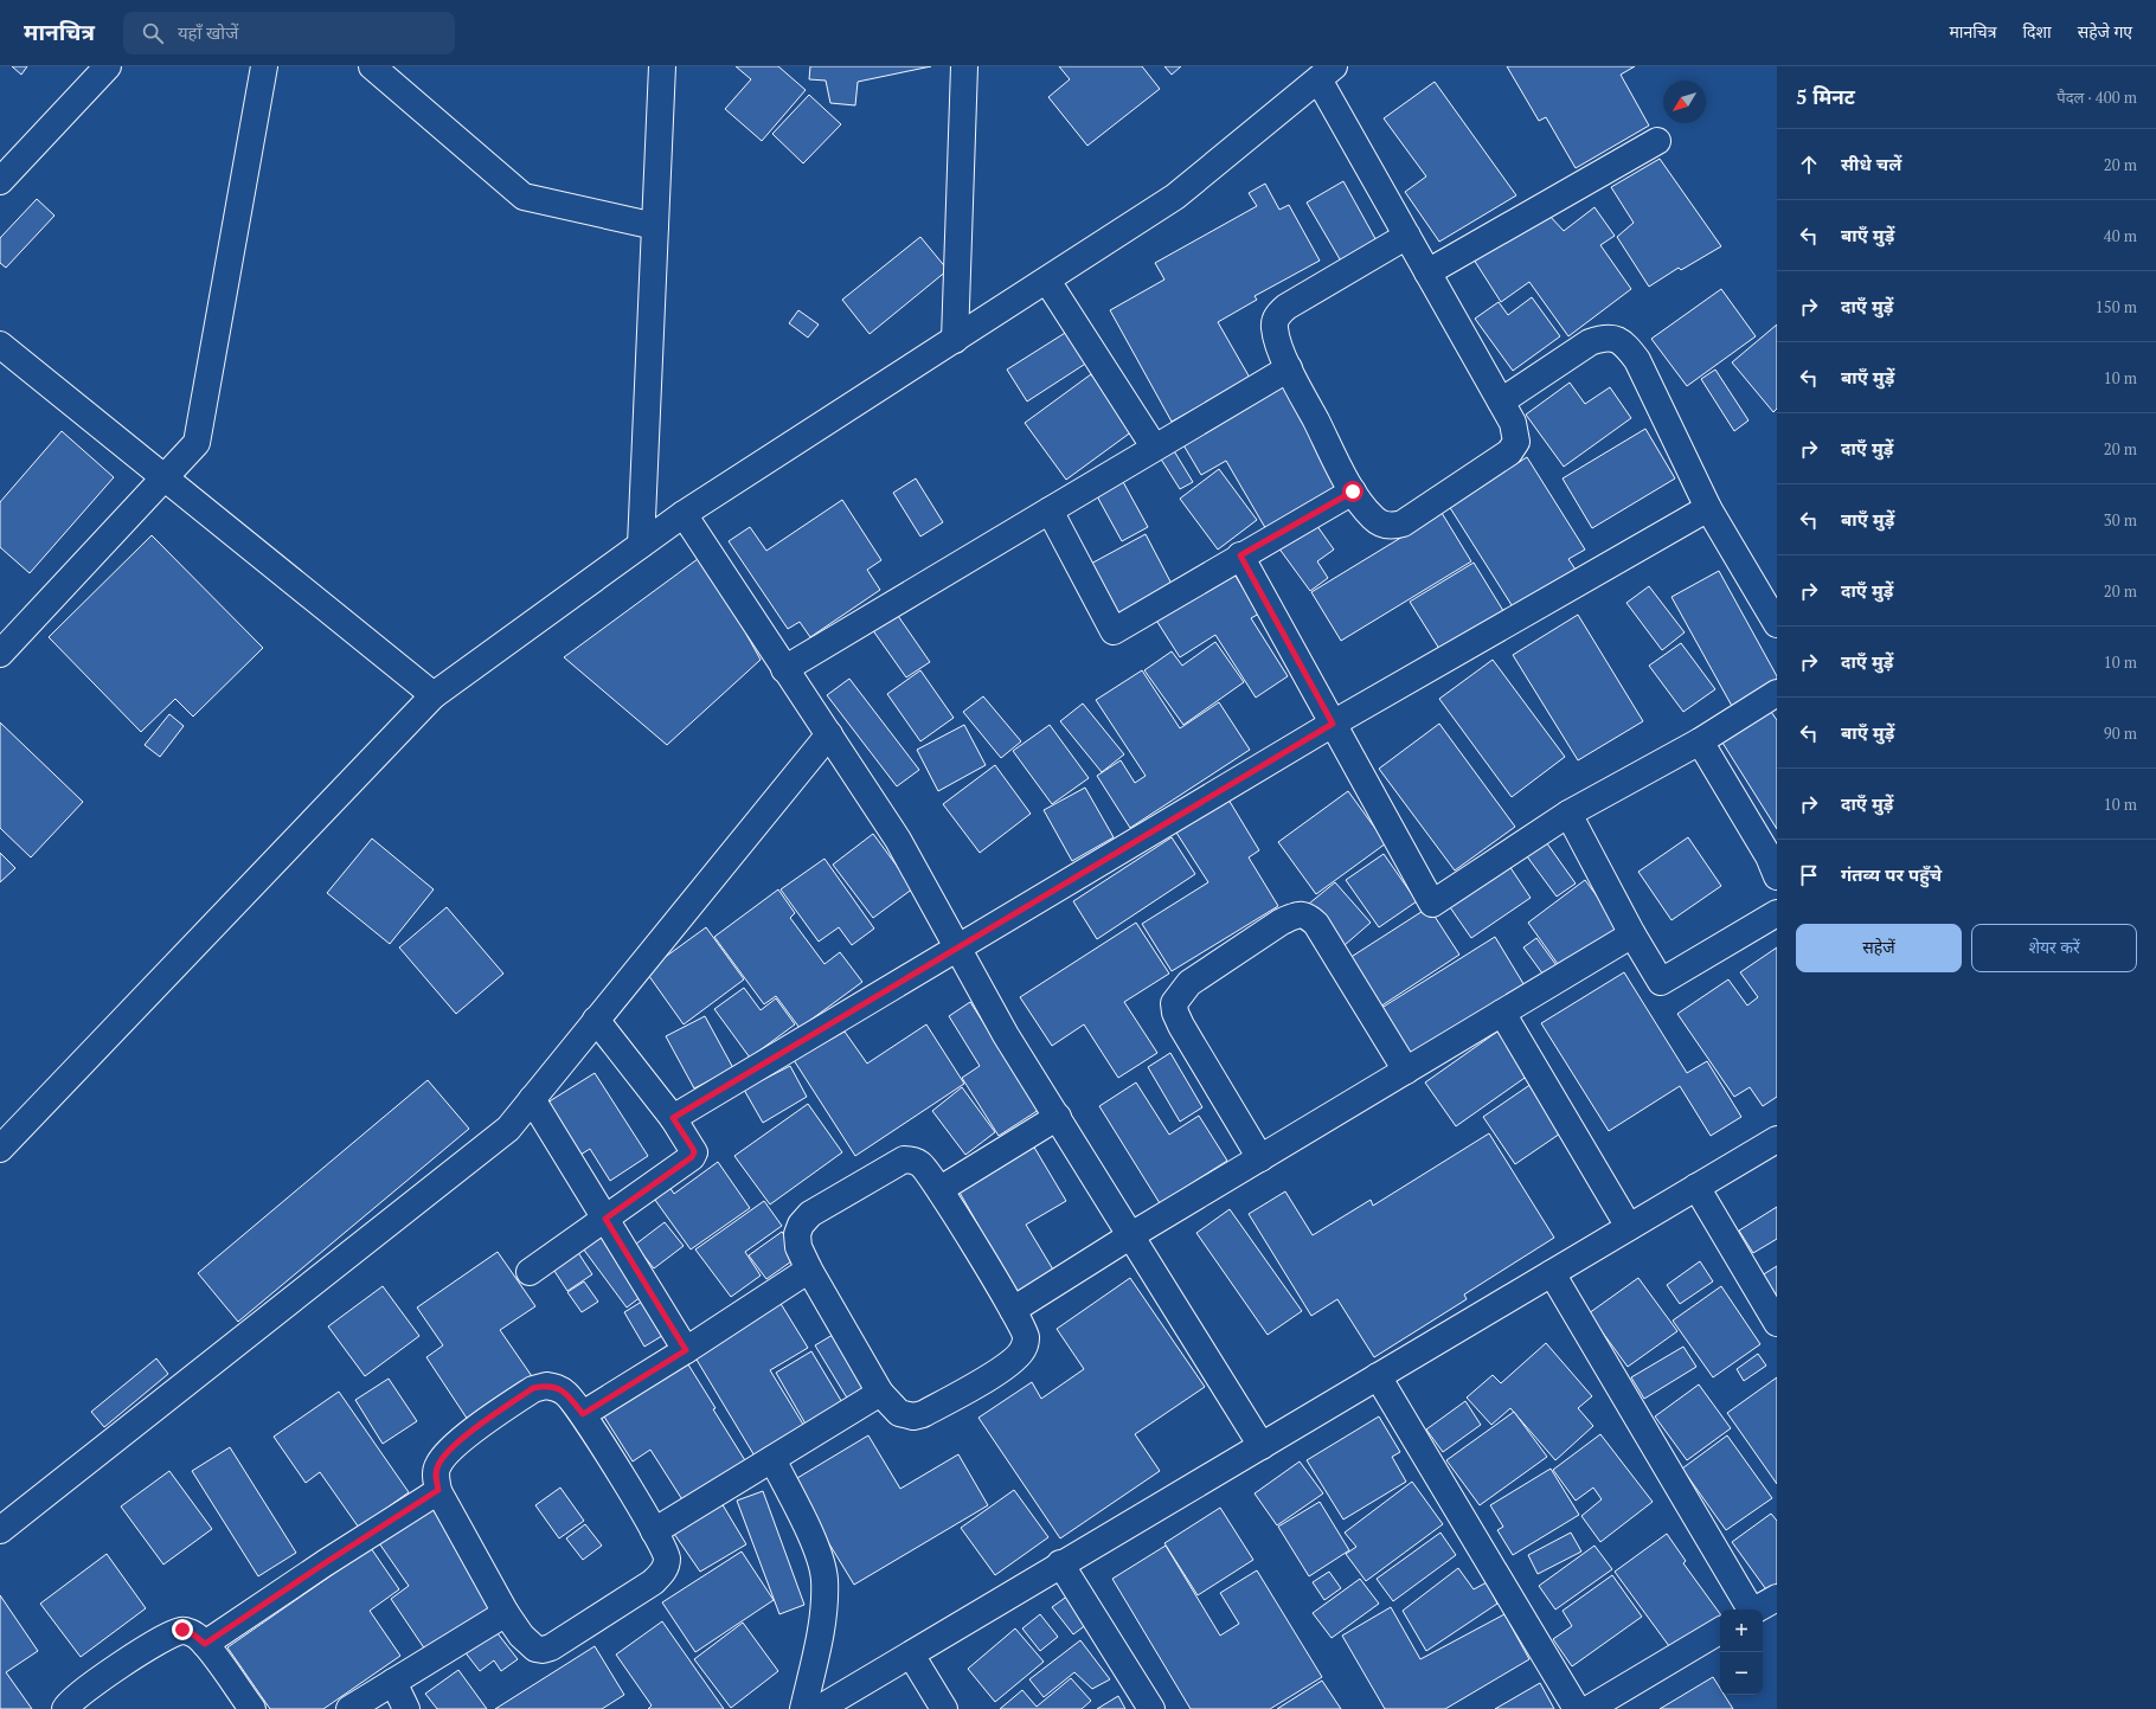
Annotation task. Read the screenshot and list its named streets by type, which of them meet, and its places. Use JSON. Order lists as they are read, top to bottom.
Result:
{
  "north": "bottom left",
  "page": {
    "header": "मानचित्र",
    "search": "यहाँ खोजें",
    "nav": ["मानचित्र", "दिशा", "सहेजे गए"],
    "heading": ["5 मिनट", "पैदल · 400 m"],
    "list": [
      ["सीधे चलें", "20 m"],
      ["बाएँ मुड़ें", "40 m"],
      ["दाएँ मुड़ें", "150 m"],
      ["बाएँ मुड़ें", "10 m"],
      ["दाएँ मुड़ें", "20 m"],
      ["बाएँ मुड़ें", "30 m"],
      ["दाएँ मुड़ें", "20 m"],
      ["दाएँ मुड़ें", "10 m"],
      ["बाएँ मुड़ें", "90 m"],
      ["दाएँ मुड़ें", "10 m"],
      "गंतव्य पर पहुँचे"
    ],
    "buttons": ["सहेजें", "शेयर करें"],
    "map_buttons": ["+", "−"]
  }
}
